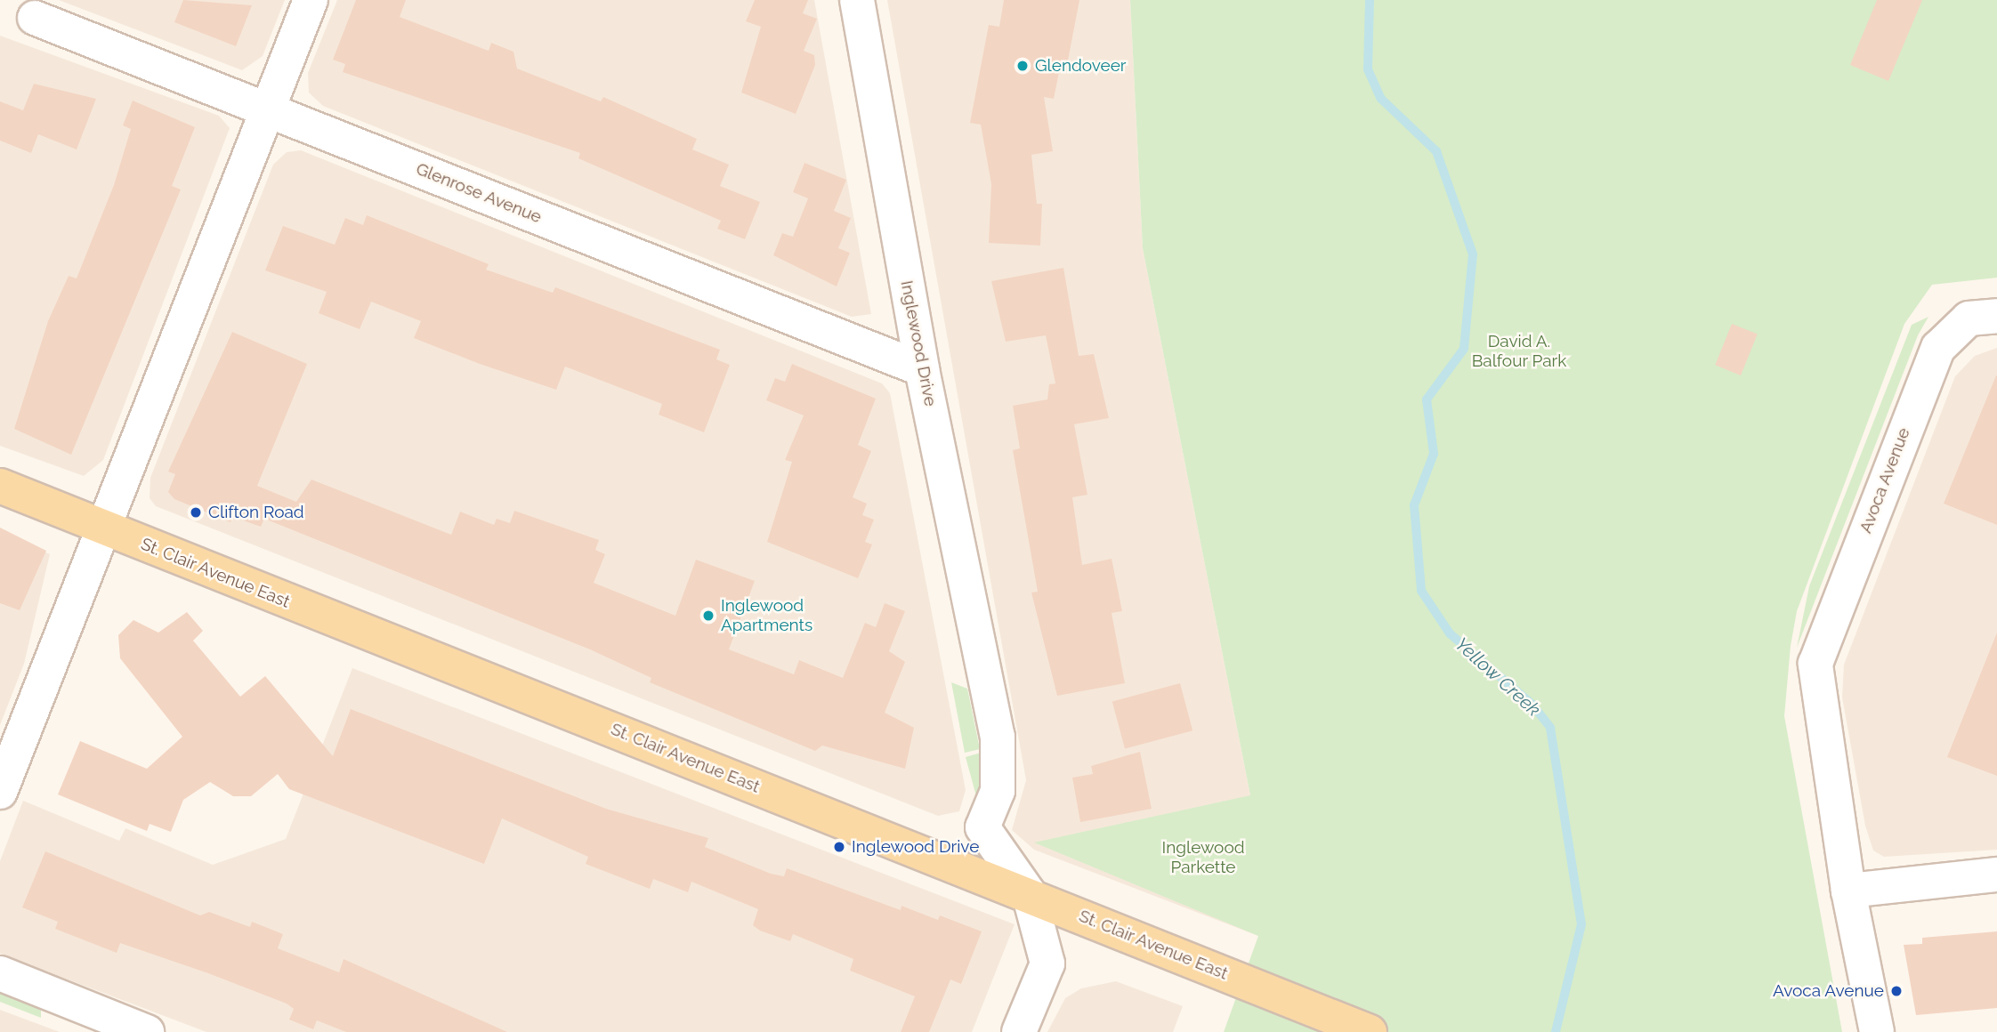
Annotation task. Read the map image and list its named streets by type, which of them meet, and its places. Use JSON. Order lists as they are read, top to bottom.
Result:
{
  "streets": {
    "main road": ["St. Clair Avenue East"],
    "street": ["Glenrose Avenue", "Inglewood Drive", "Avoca Avenue"]
  },
  "crossings": [
    ["Glenrose Avenue", "Inglewood Drive"],
    ["Inglewood Drive", "St. Clair Avenue East"]
  ],
  "water": ["Yellow Creek"],
  "parks": ["David A. Balfour Park", "Inglewood Parkette"],
  "places": [
    "Glendoveer",
    "Clifton Road",
    "Inglewood Apartments",
    "Inglewood Drive",
    "Avoca Avenue"
  ]
}
